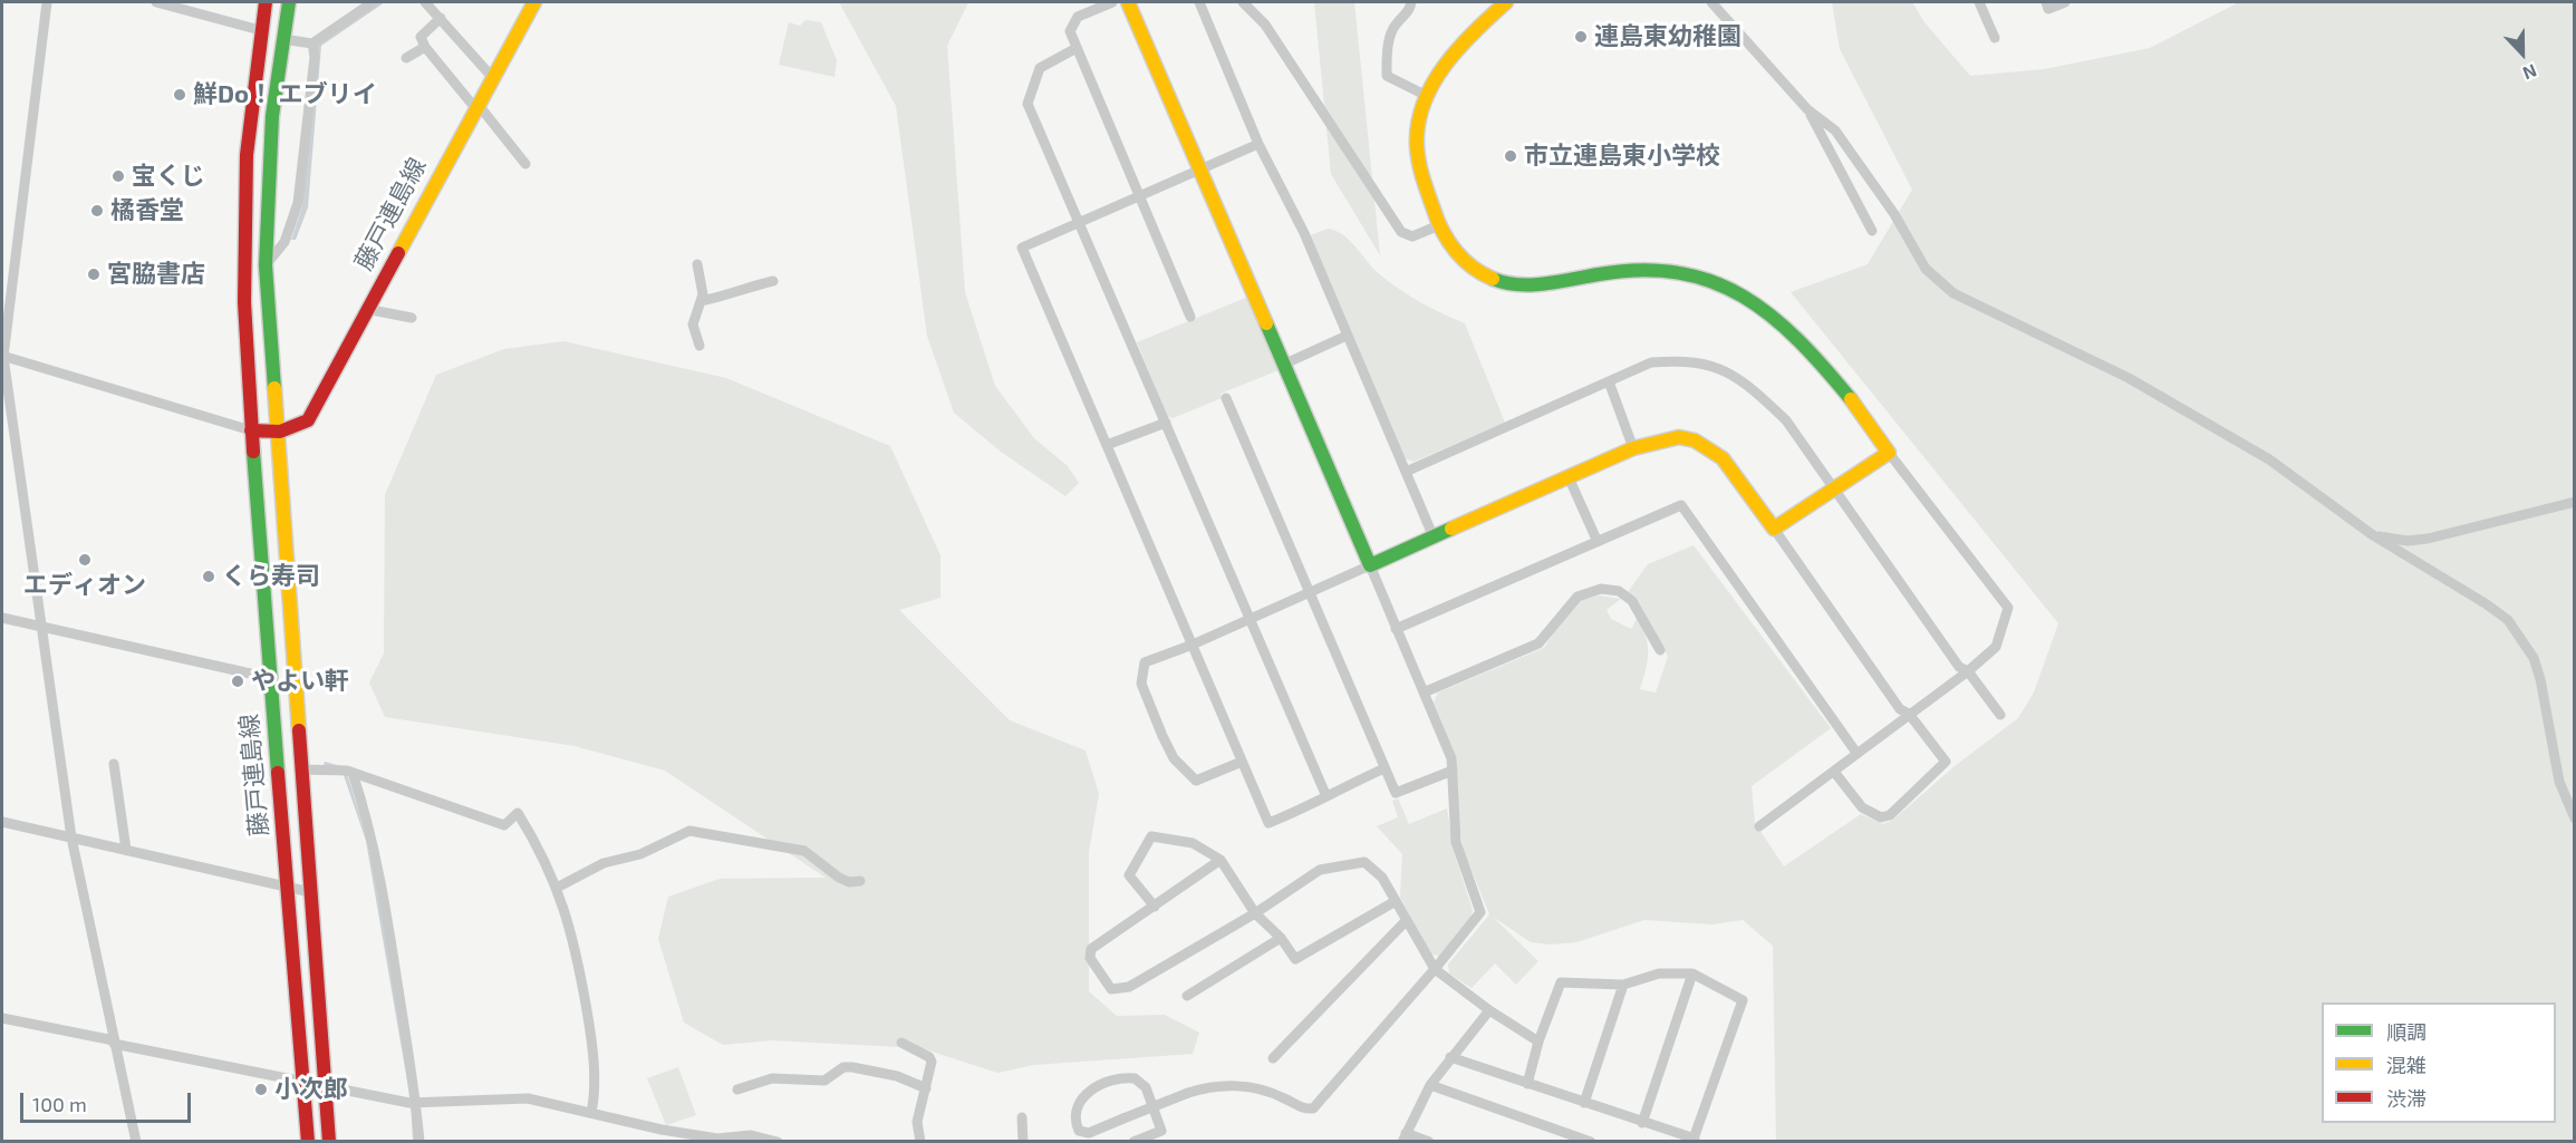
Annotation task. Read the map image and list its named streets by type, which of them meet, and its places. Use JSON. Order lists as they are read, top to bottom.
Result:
{
  "streets": {
    "street": ["藤戸連島線"]
  },
  "places": [
    "連島東幼稚園",
    "鮮Do！ エブリイ",
    "市立連島東小学校",
    "宝くじ",
    "橘香堂",
    "宮脇書店",
    "エディオン",
    "くら寿司",
    "やよい軒",
    "小次郎"
  ],
  "legend": ["順調", "混雑", "渋滞"],
  "scale_bar": "100 m",
  "north": "bottom"
}
